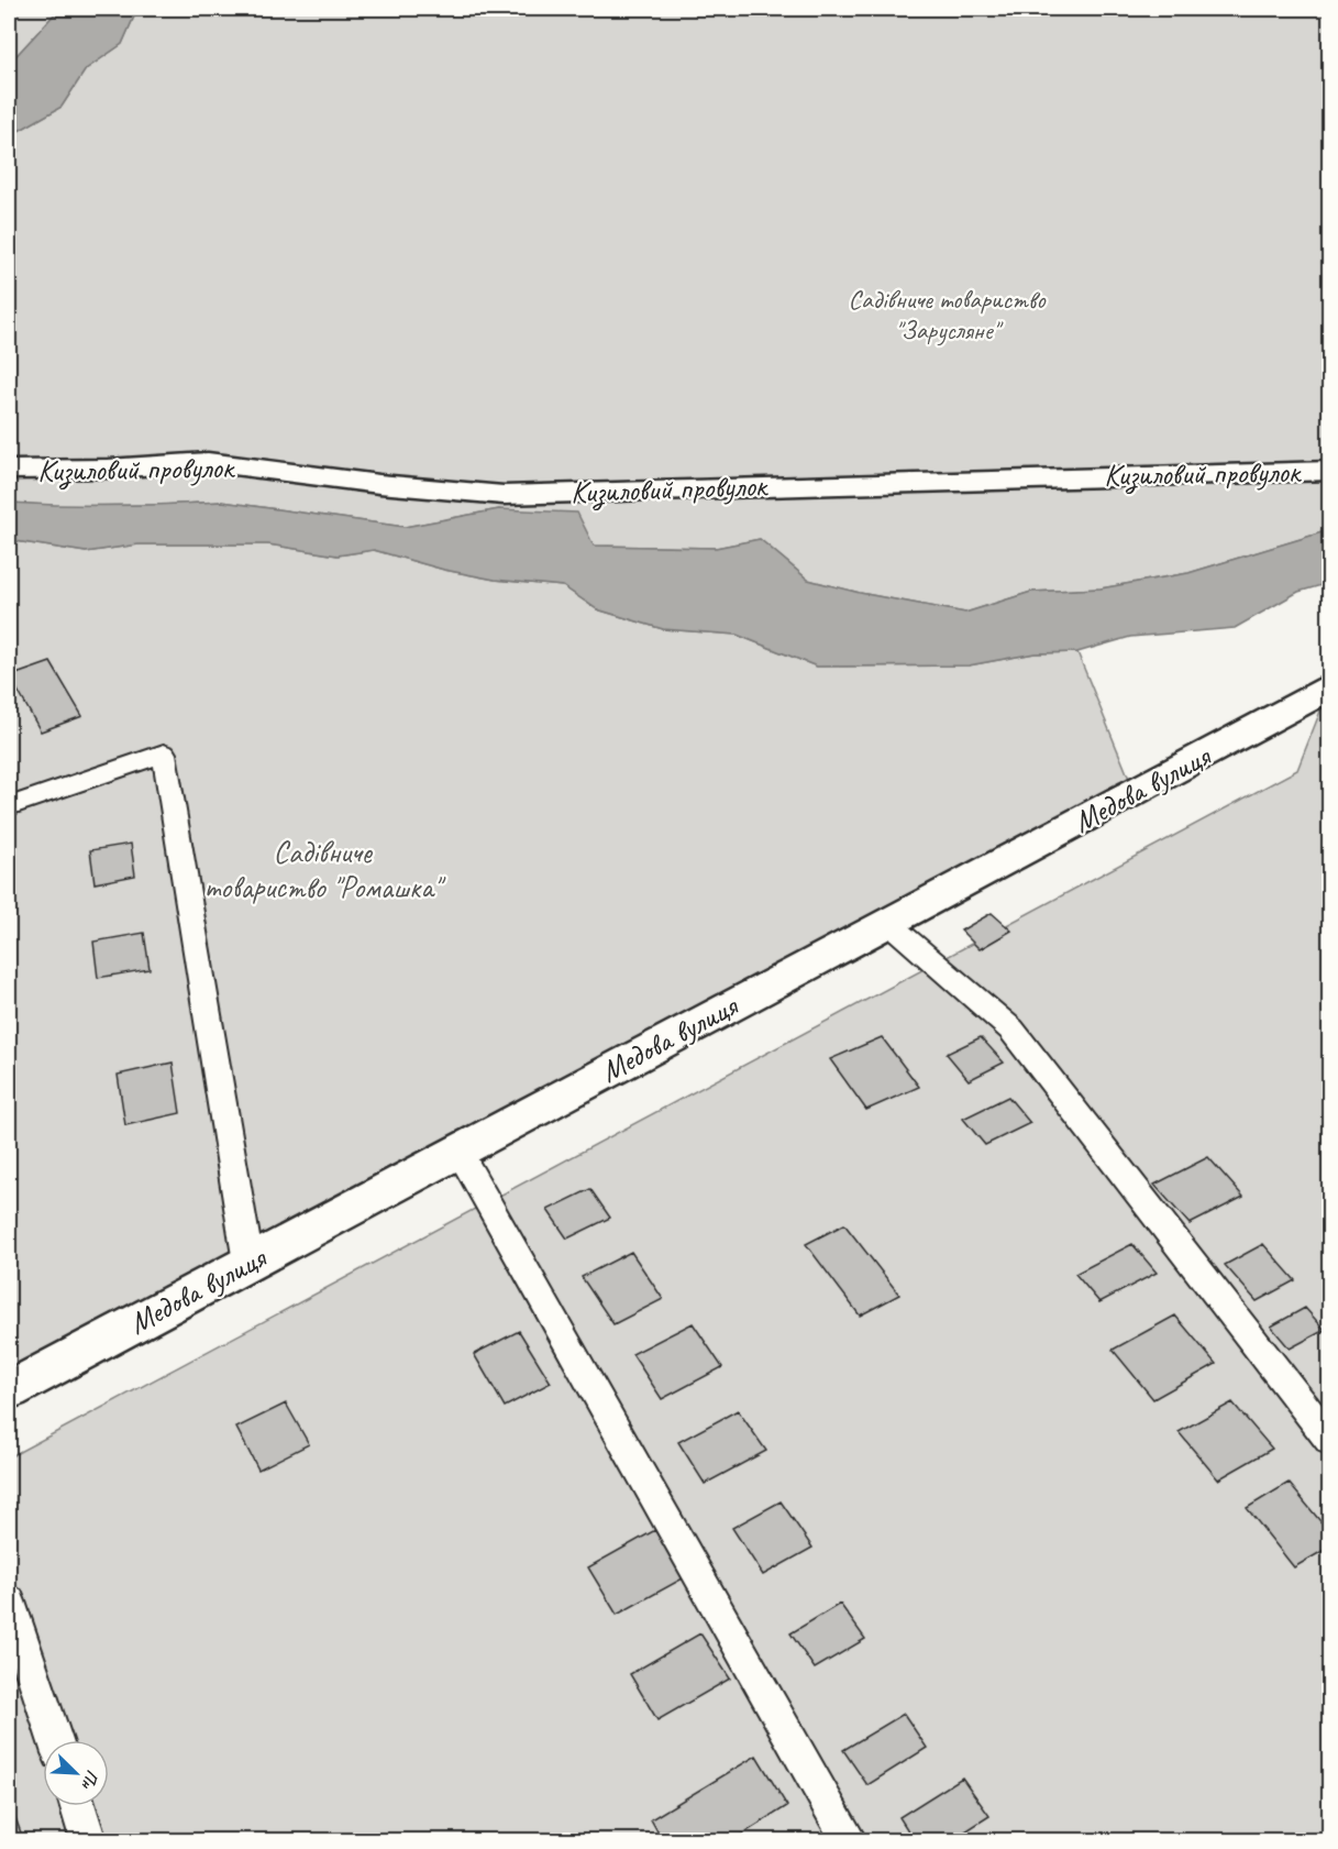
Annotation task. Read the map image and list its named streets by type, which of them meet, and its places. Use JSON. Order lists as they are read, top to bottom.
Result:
{
  "streets": {
    "street": ["Кизиловий провулок", "Медова вулиця"]
  },
  "parks": ["Садівниче товариство \"Зарусляне\"", "Садівниче товариство \"Ромашка\""],
  "north": "bottom right"
}
